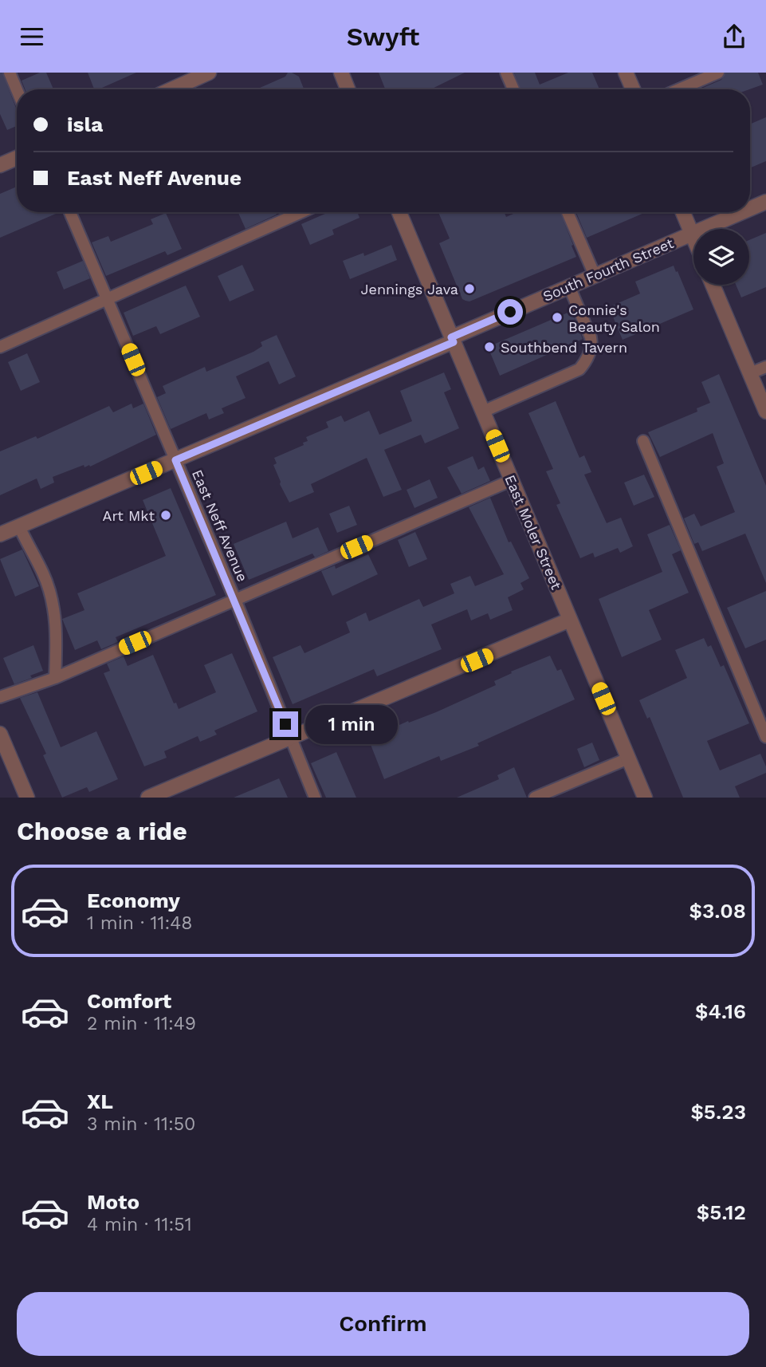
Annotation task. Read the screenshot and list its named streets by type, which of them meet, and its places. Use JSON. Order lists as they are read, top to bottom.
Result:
{
  "streets": {
    "street": ["South Fourth Street", "East Moler Street"],
    "lane": ["East Neff Avenue"]
  },
  "crossings": [
    ["South Fourth Street", "East Neff Avenue"],
    ["South Fourth Street", "East Moler Street"]
  ],
  "places": [
    "Jennings Java",
    "Connie's Beauty Salon",
    "Southbend Tavern",
    "Art Mkt"
  ],
  "page": {
    "header": "Swyft",
    "banner": ["isla", "East Neff Avenue"],
    "bubble": "1 min",
    "heading": "Choose a ride",
    "list": [
      {
        "name": "Economy",
        "note": "1 min · 11:48",
        "value": "$3.08"
      },
      {
        "name": "Comfort",
        "note": "2 min · 11:49",
        "value": "$4.16"
      },
      {
        "name": "XL",
        "note": "3 min · 11:50",
        "value": "$5.23"
      },
      {
        "name": "Moto",
        "note": "4 min · 11:51",
        "value": "$5.12"
      }
    ],
    "buttons": "Confirm"
  }
}
